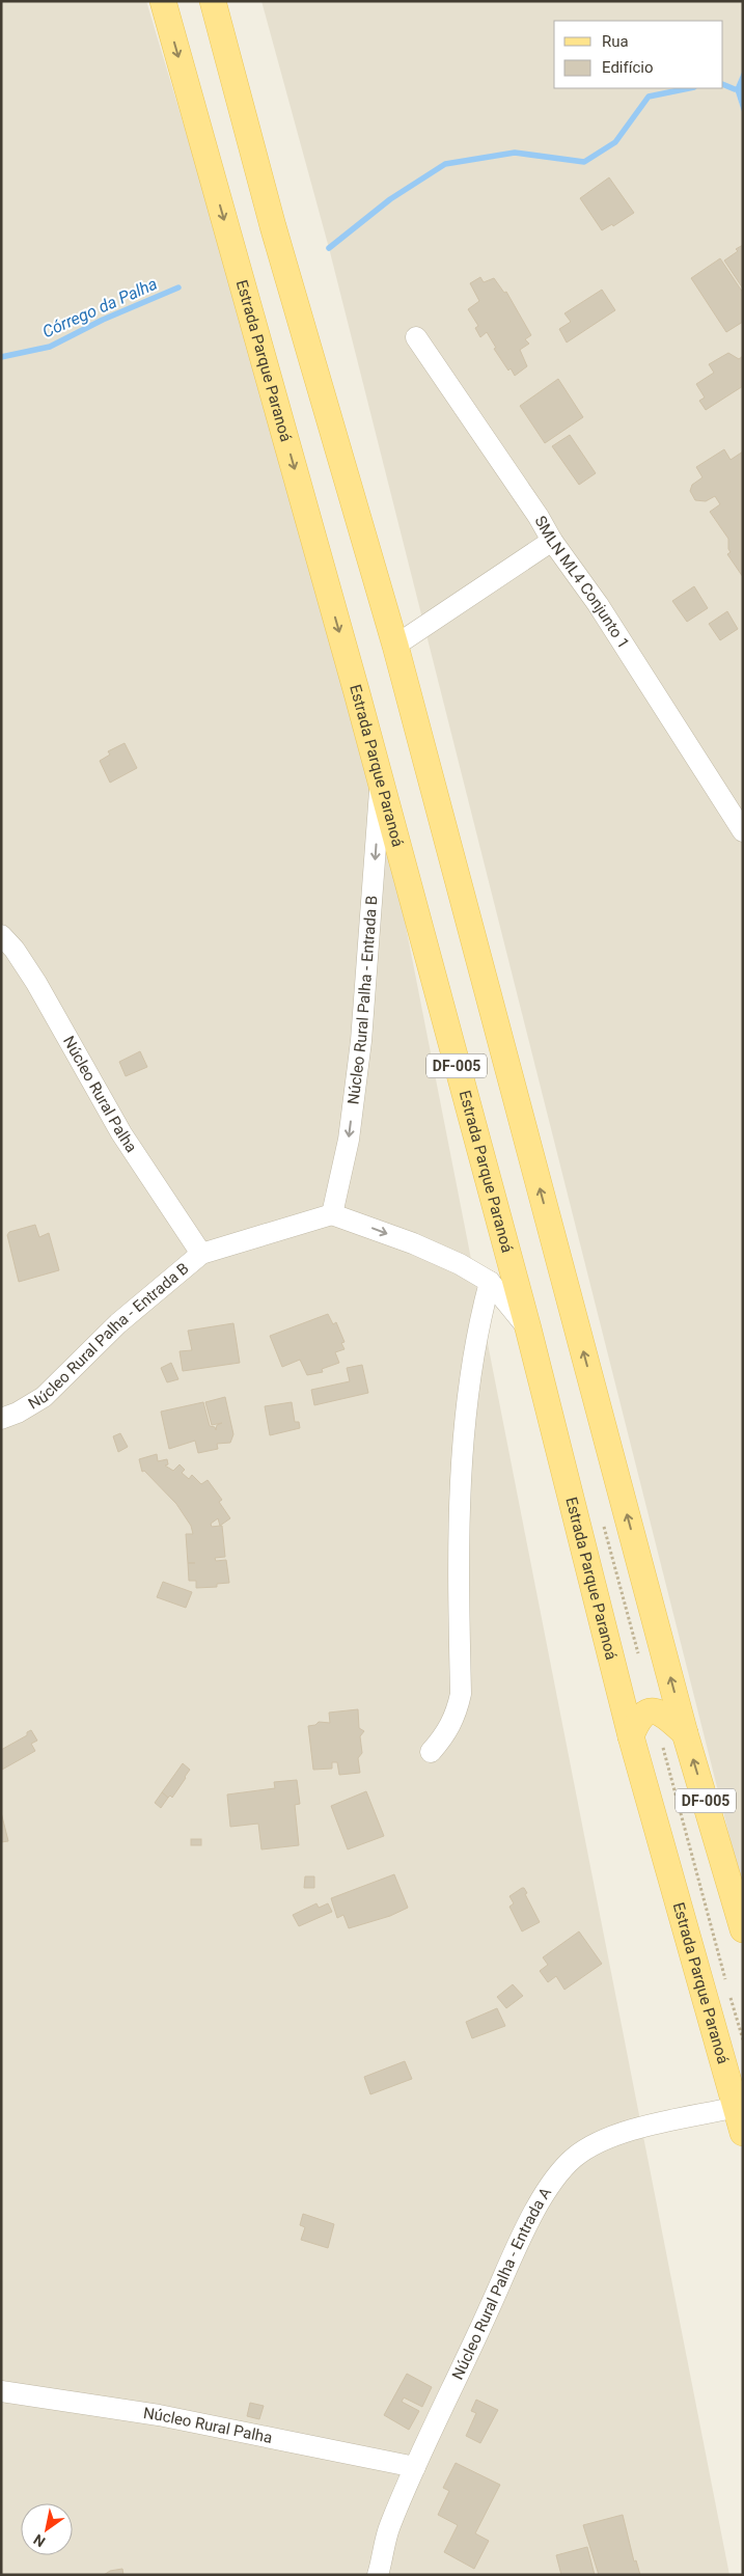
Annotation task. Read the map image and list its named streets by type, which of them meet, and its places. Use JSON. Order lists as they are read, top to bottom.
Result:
{
  "streets": {
    "main road": ["Estrada Parque Paranoá", "DF-005"],
    "street": [
      "SMLN ML4 Conjunto 1",
      "Núcleo Rural Palha - Entrada B",
      "Núcleo Rural Palha",
      "Núcleo Rural Palha - Entrada A"
    ]
  },
  "crossings": [
    ["Estrada Parque Paranoá", "Núcleo Rural Palha - Entrada B"],
    ["Estrada Parque Paranoá", "Núcleo Rural Palha - Entrada A"],
    ["Núcleo Rural Palha - Entrada B", "Núcleo Rural Palha"],
    ["Núcleo Rural Palha", "Núcleo Rural Palha - Entrada A"]
  ],
  "one_way": ["Núcleo Rural Palha - Entrada B"],
  "water": ["Córrego da Palha"],
  "legend": ["Rua", "Edifício"],
  "north": "bottom left"
}
